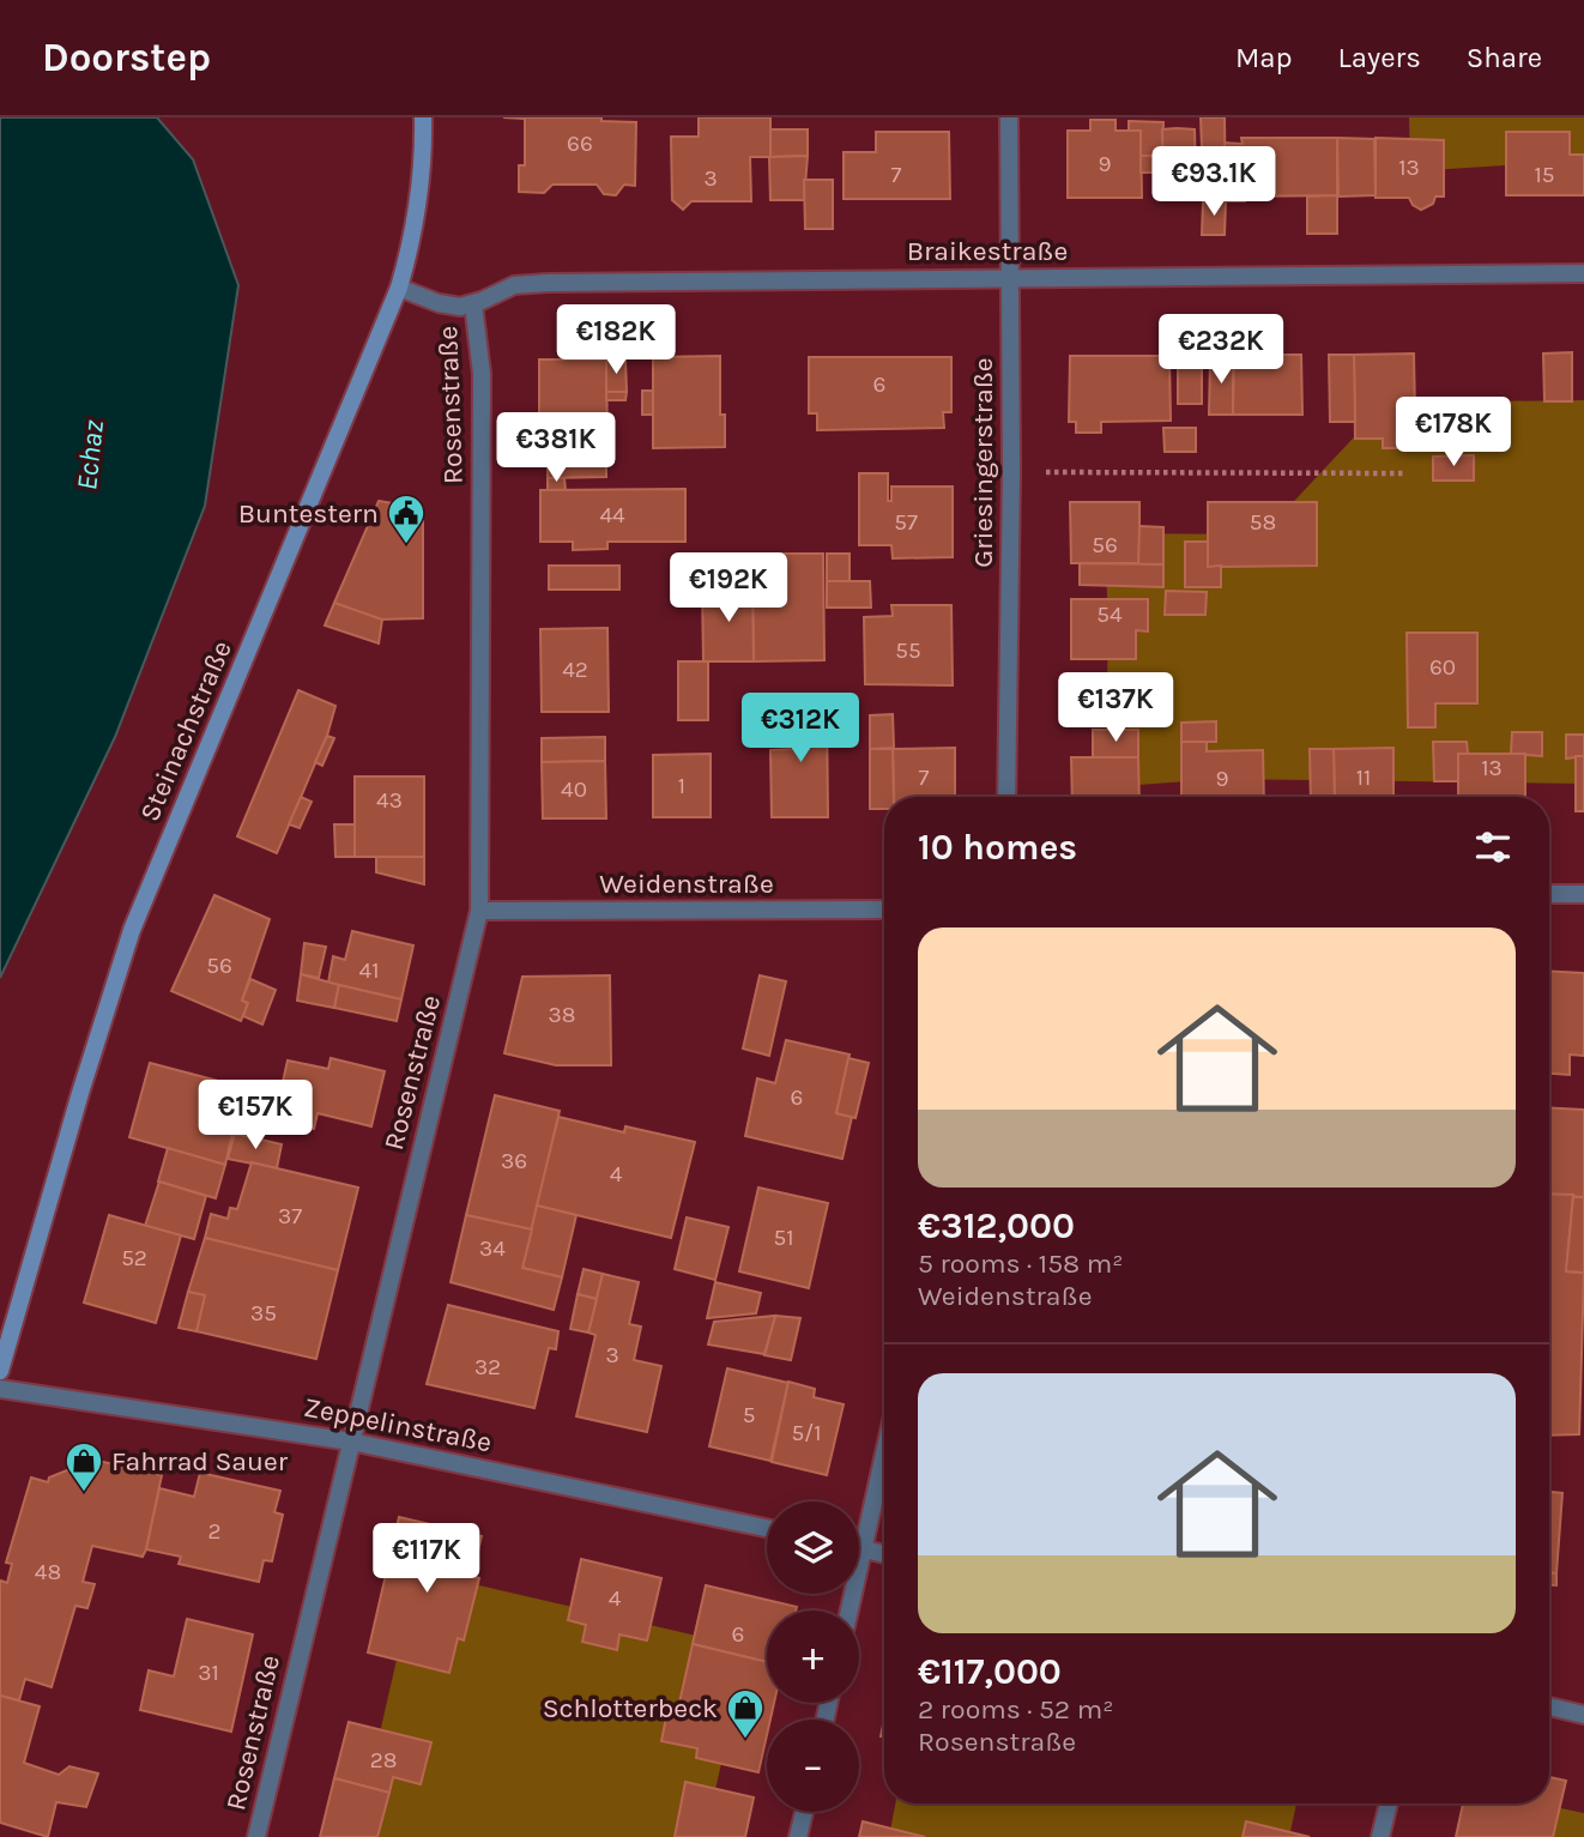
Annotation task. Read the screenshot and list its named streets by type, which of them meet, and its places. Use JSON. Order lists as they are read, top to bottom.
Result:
{
  "streets": {
    "main road": ["Steinachstraße"],
    "street": [
      "Braikestraße",
      "Rosenstraße",
      "Griesingerstraße",
      "Weidenstraße",
      "Zeppelinstraße"
    ]
  },
  "crossings": [
    ["Braikestraße", "Rosenstraße"],
    ["Braikestraße", "Griesingerstraße"],
    ["Braikestraße", "Steinachstraße"],
    ["Rosenstraße", "Weidenstraße"],
    ["Rosenstraße", "Zeppelinstraße"]
  ],
  "water": ["Echaz"],
  "places": {
    "public building": ["Buntestern"],
    "shop": ["Fahrrad Sauer", "Schlotterbeck"]
  },
  "house_numbers": [
    "66",
    "9",
    "13",
    "7",
    "15",
    "3",
    "6",
    "44",
    "57",
    "58",
    "56",
    "54",
    "55",
    "60",
    "42",
    "13",
    "7",
    "11",
    "9",
    "1",
    "40",
    "43",
    "56",
    "41",
    "38",
    "6",
    "36",
    "4",
    "37",
    "51",
    "34",
    "52",
    "35",
    "3",
    "32",
    "5",
    "5/1",
    "2",
    "48",
    "4",
    "6",
    "31",
    "28"
  ],
  "page": {
    "header": "Doorstep",
    "nav": ["Map", "Layers", "Share"],
    "price": [
      "€93.1K",
      "€182K",
      "€232K",
      "€178K",
      "€381K",
      "€192K",
      "€137K",
      "€312K",
      "€157K",
      "€117K"
    ],
    "heading": "10 homes",
    "list": [
      {
        "name": "€312,000",
        "note": "5 rooms · 158 m² · Weidenstraße"
      },
      {
        "name": "€117,000",
        "note": "2 rooms · 52 m² · Rosenstraße"
      }
    ],
    "map_buttons": ["+", "−"]
  }
}
